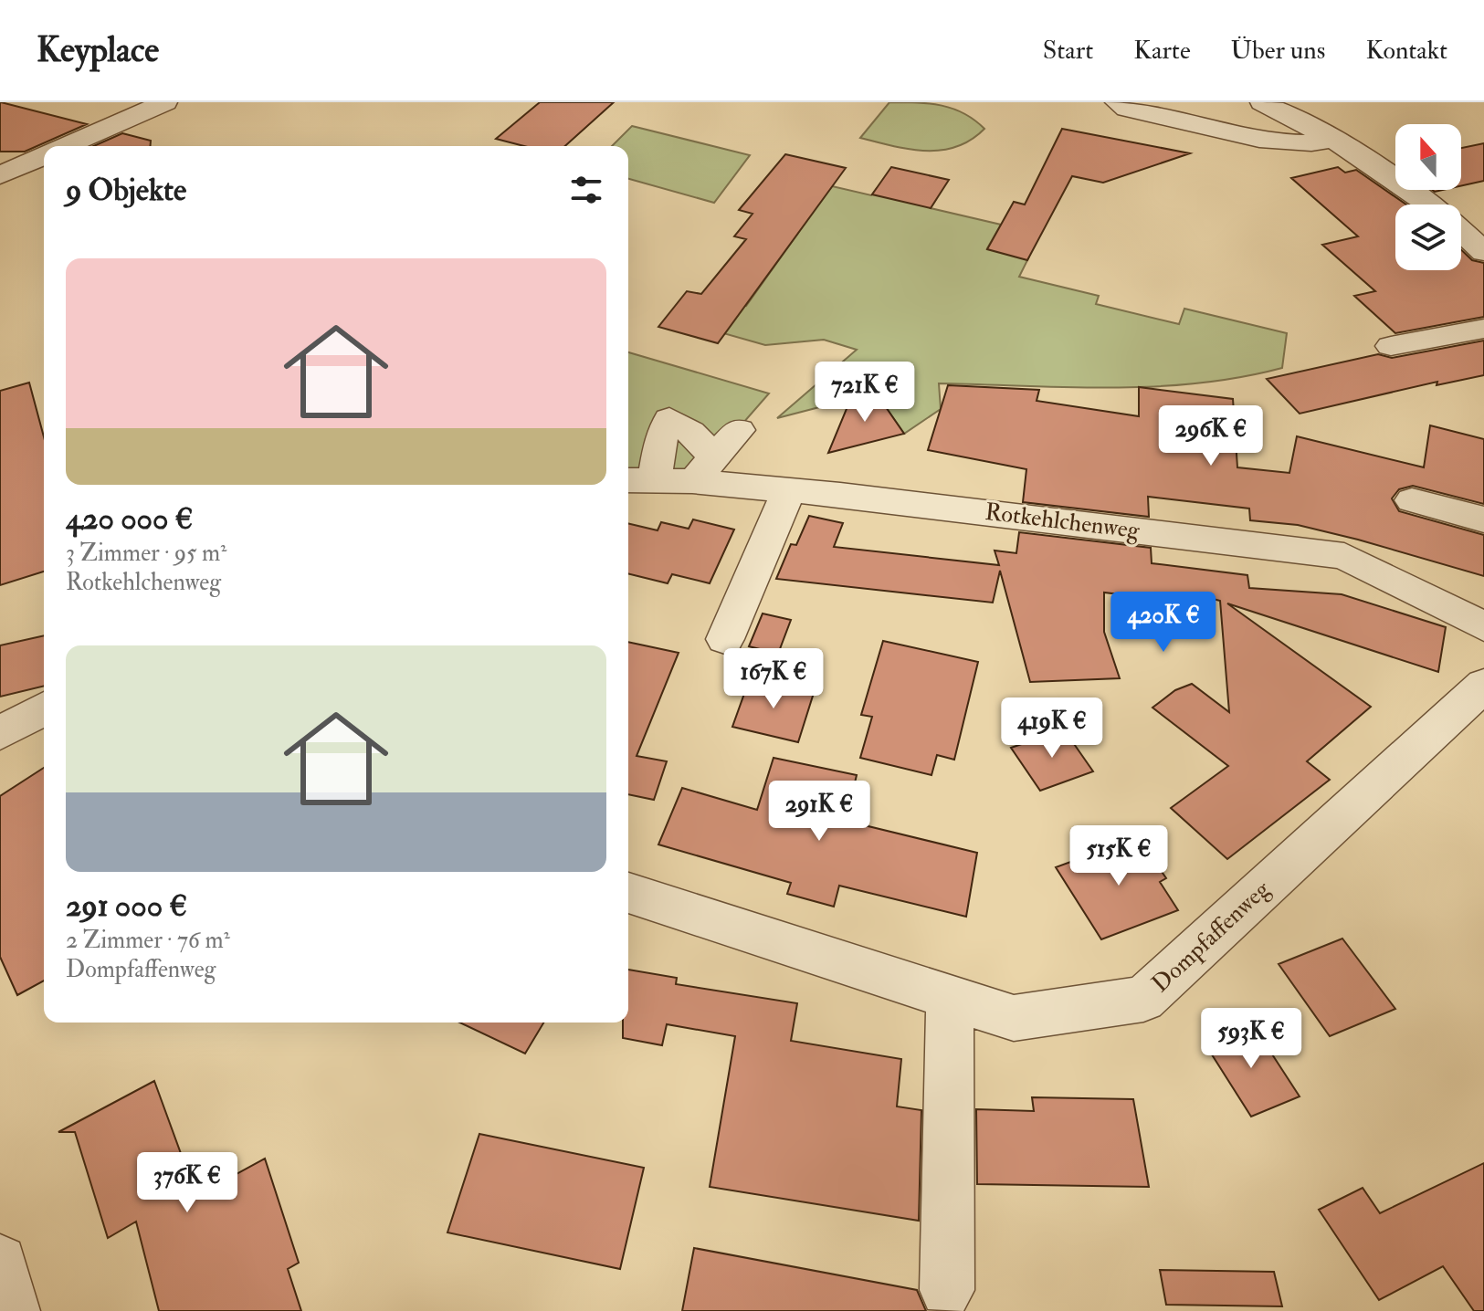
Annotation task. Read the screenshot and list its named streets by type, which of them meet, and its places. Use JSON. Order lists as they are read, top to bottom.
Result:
{
  "streets": {
    "street": ["Rotkehlchenweg", "Dompfaffenweg"]
  },
  "north": "top",
  "page": {
    "header": "Keyplace",
    "nav": [
      "Start",
      "Karte",
      "Über uns",
      "Kontakt"
    ],
    "heading": "9 Objekte",
    "list": [
      {
        "name": "420 000 €",
        "note": "3 Zimmer · 95 m² · Rotkehlchenweg"
      },
      {
        "name": "291 000 €",
        "note": "2 Zimmer · 76 m² · Dompfaffenweg"
      }
    ],
    "price": [
      "721K €",
      "296K €",
      "420K €",
      "167K €",
      "419K €",
      "291K €",
      "515K €",
      "593K €",
      "376K €"
    ]
  }
}
